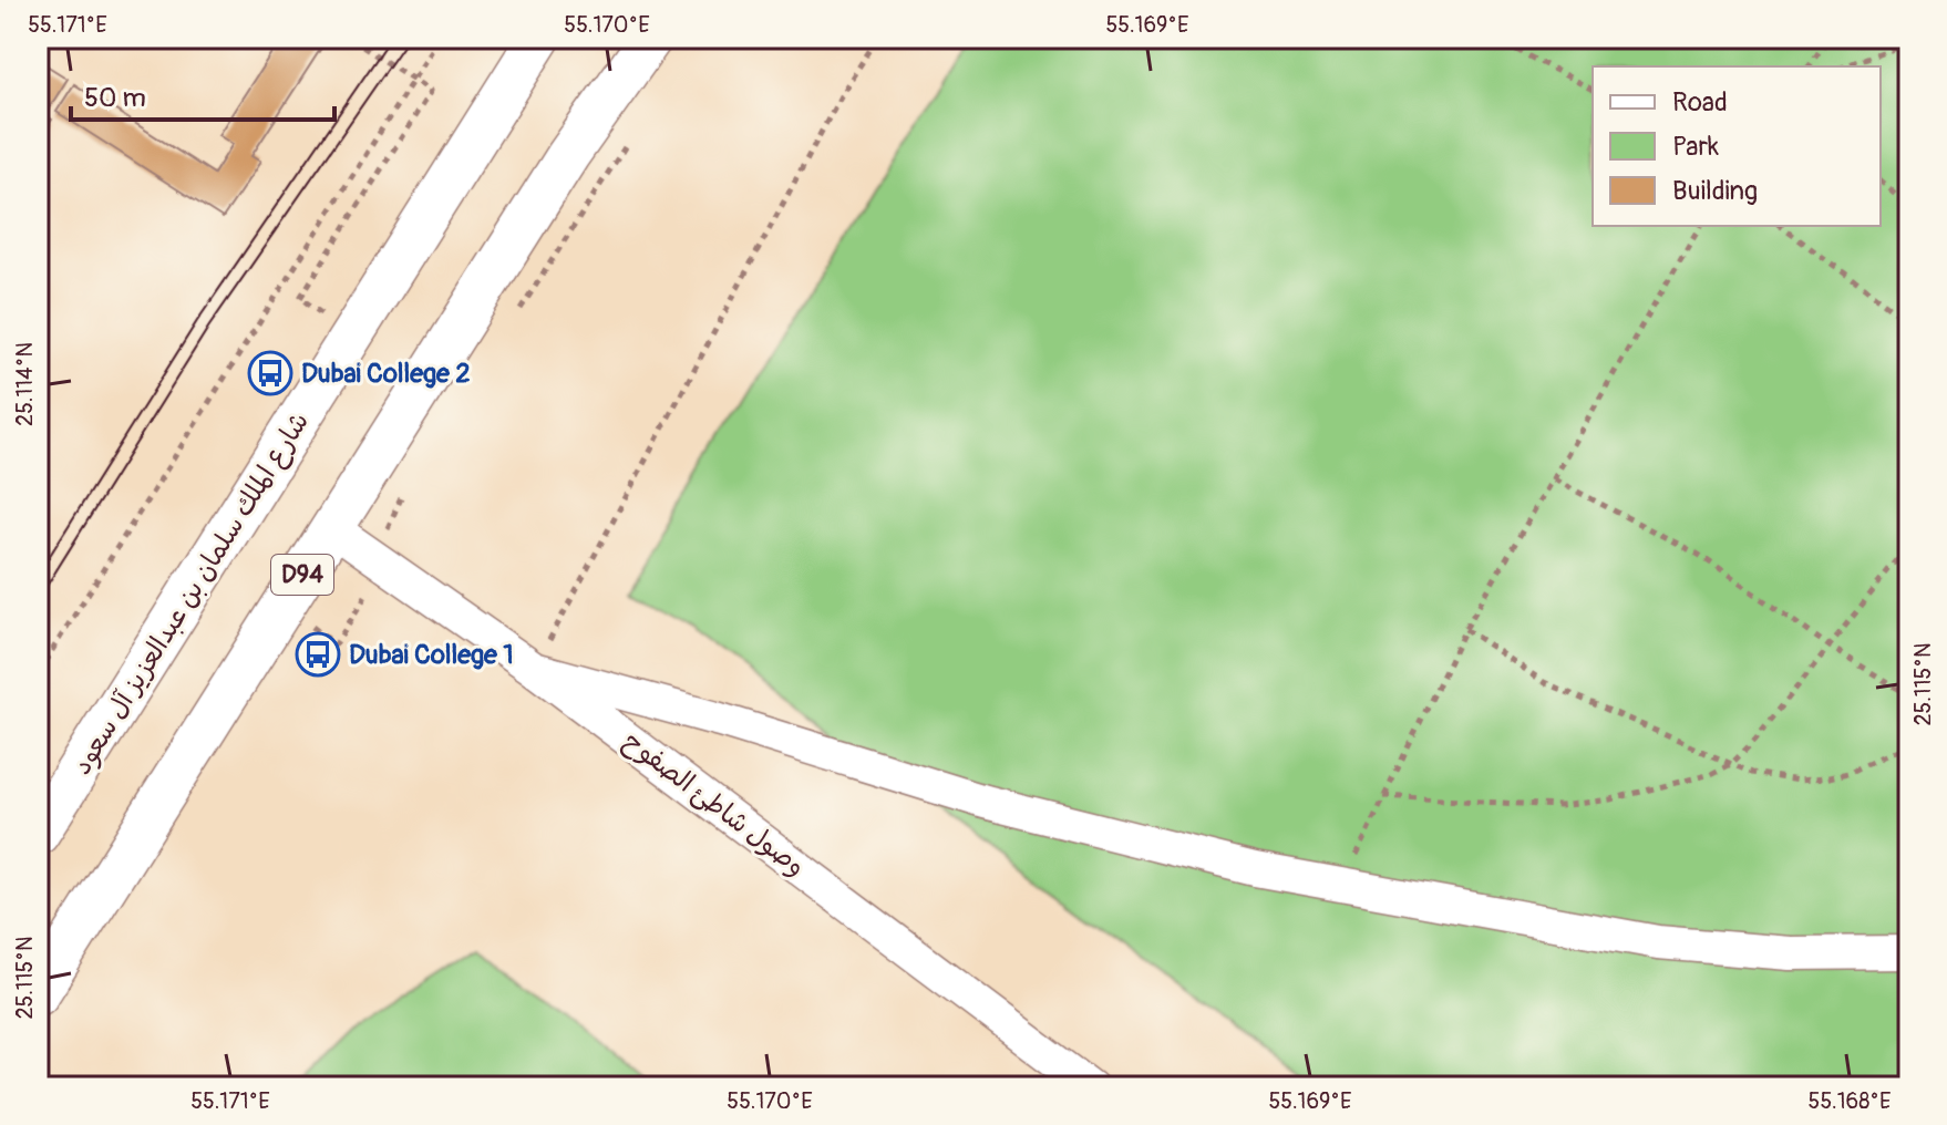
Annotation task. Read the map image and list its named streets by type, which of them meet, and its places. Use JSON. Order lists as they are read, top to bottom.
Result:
{
  "streets": {
    "main road": ["D94", "شارع الملك سلمان بن عبدالعزيز آل سعود"],
    "lane": ["وصول شاطئ الصفوح"]
  },
  "crossings": [
    ["D94", "وصول شاطئ الصفوح"]
  ],
  "places": {
    "bus stop": ["Dubai College 2", "Dubai College 1"]
  },
  "legend": ["Road", "Park", "Building"],
  "scale_bar": "50 m",
  "coordinates": [
    "55.171°E",
    "55.170°E",
    "55.169°E",
    "25.114°N",
    "25.115°N",
    "55.168°E"
  ]
}
